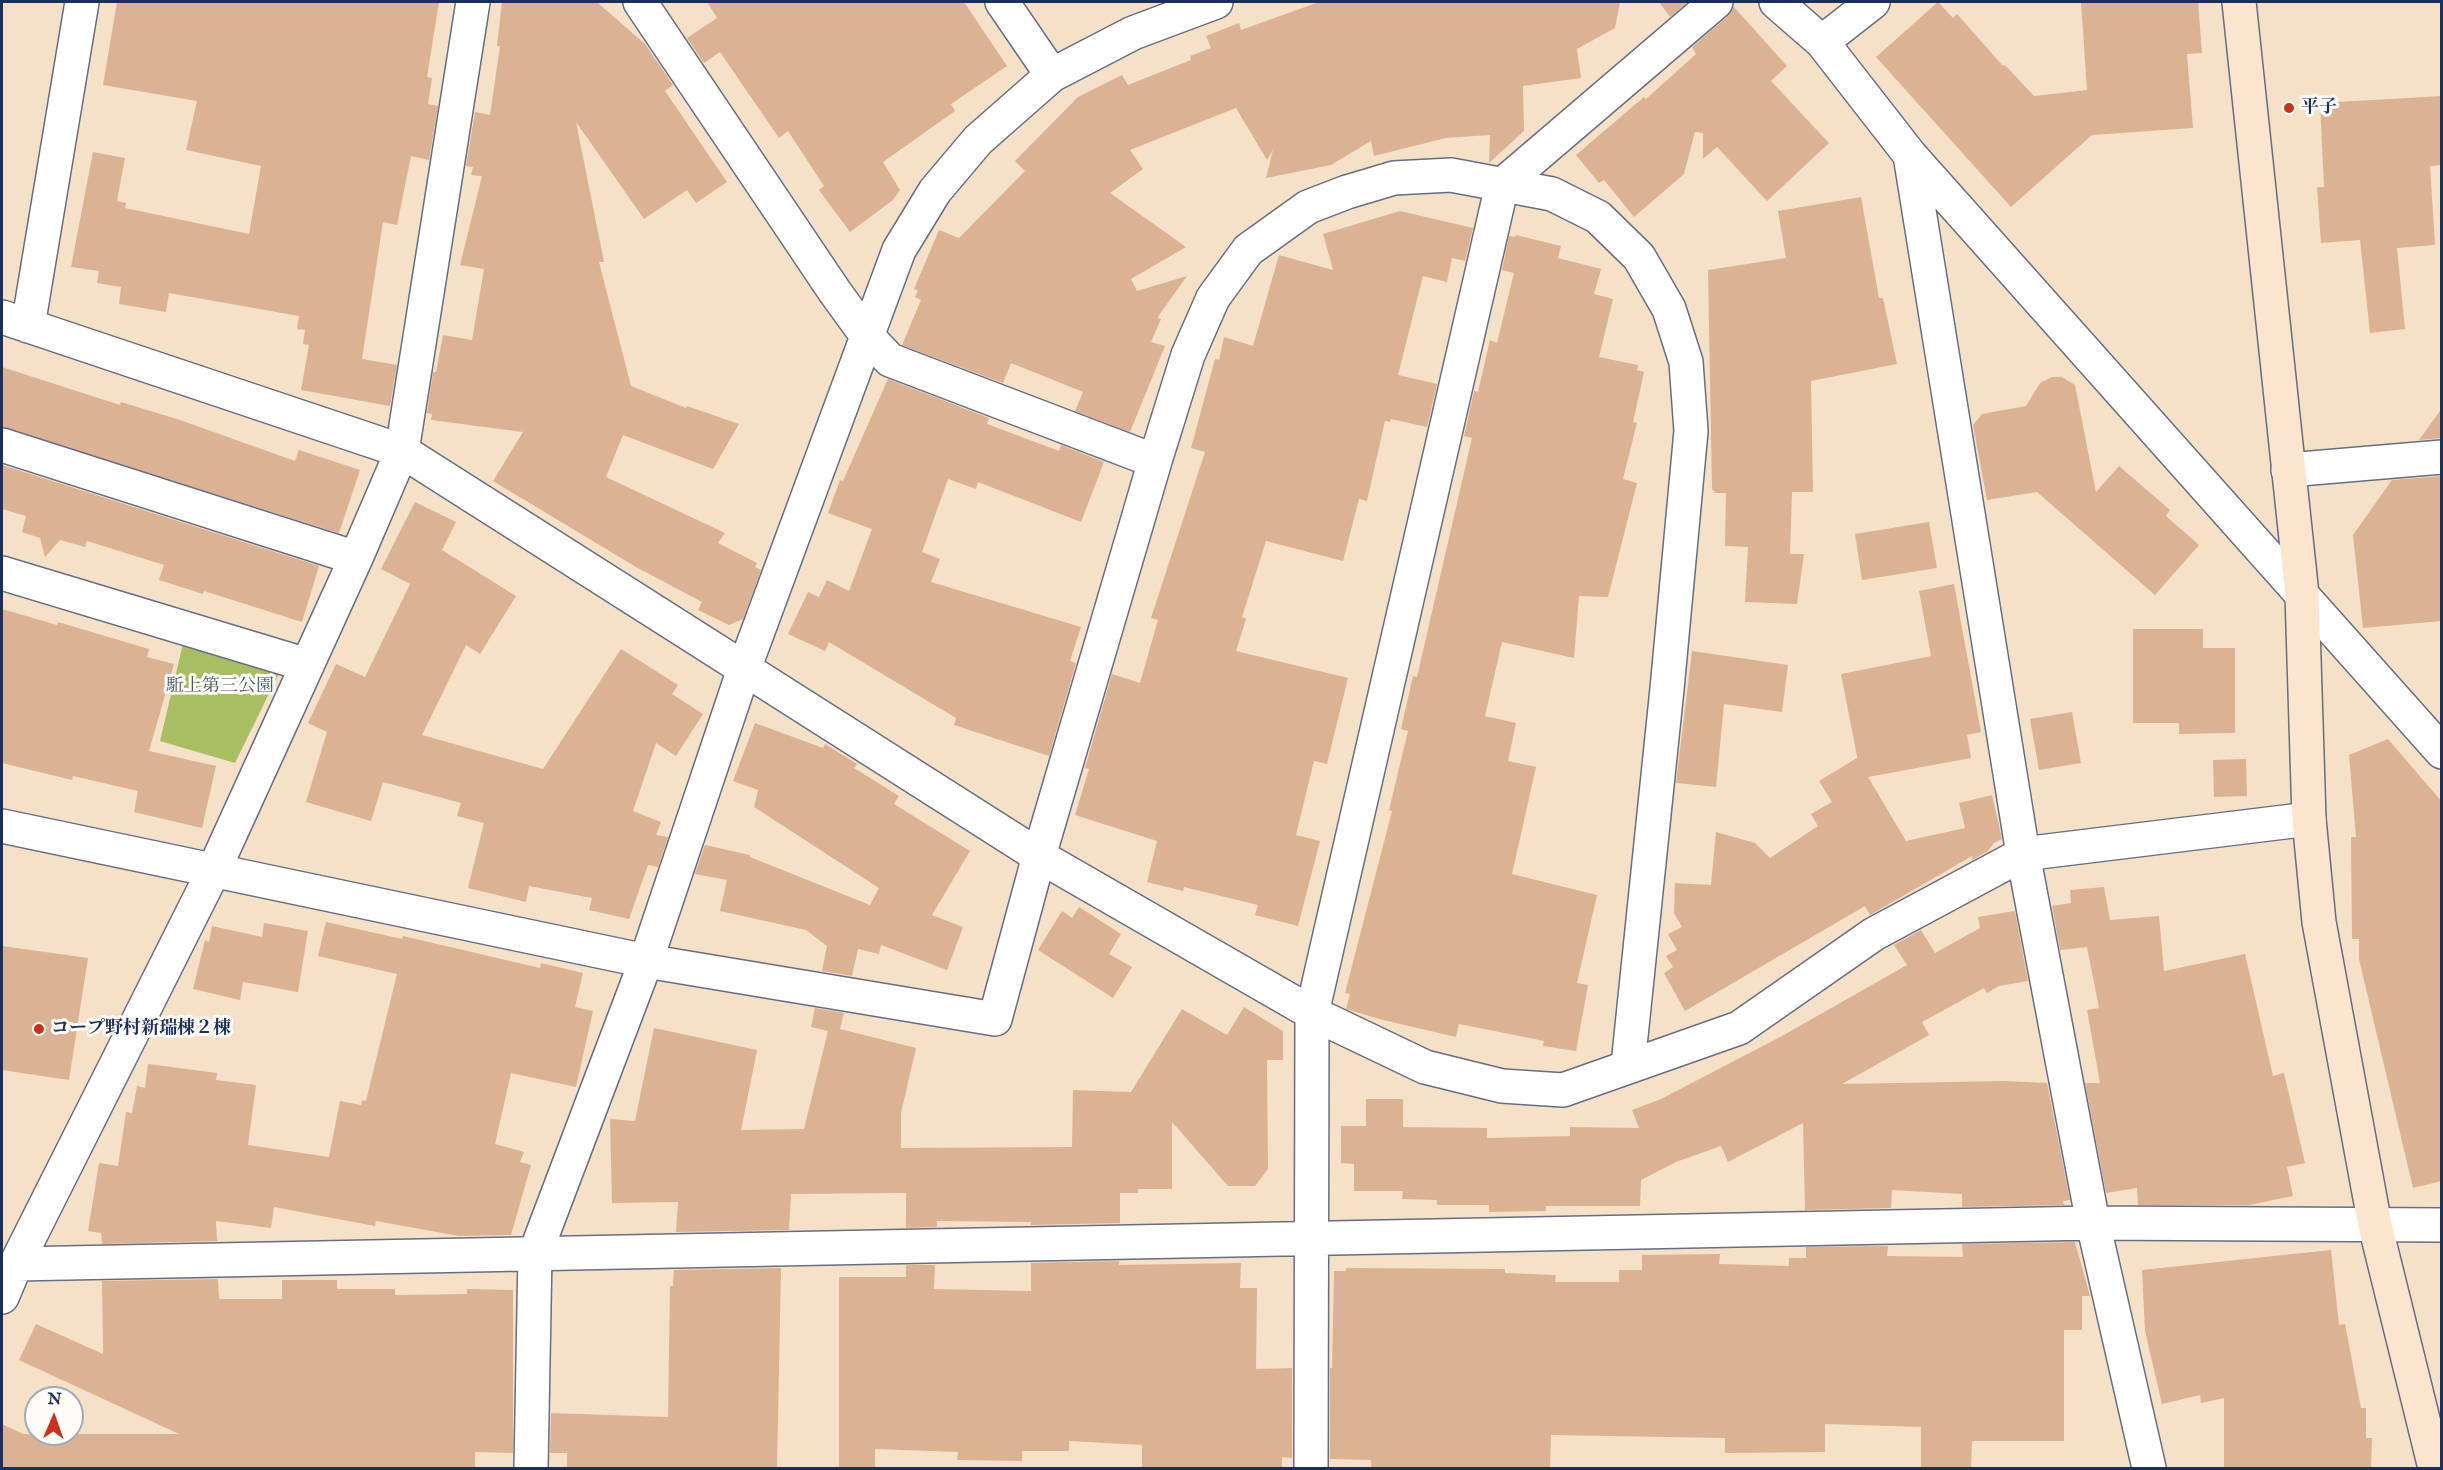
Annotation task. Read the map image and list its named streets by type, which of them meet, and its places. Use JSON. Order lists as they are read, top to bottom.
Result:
{
  "parks": ["駈上第三公園"],
  "places": ["平子", "コープ野村新瑞棟２棟"],
  "north": "top"
}
